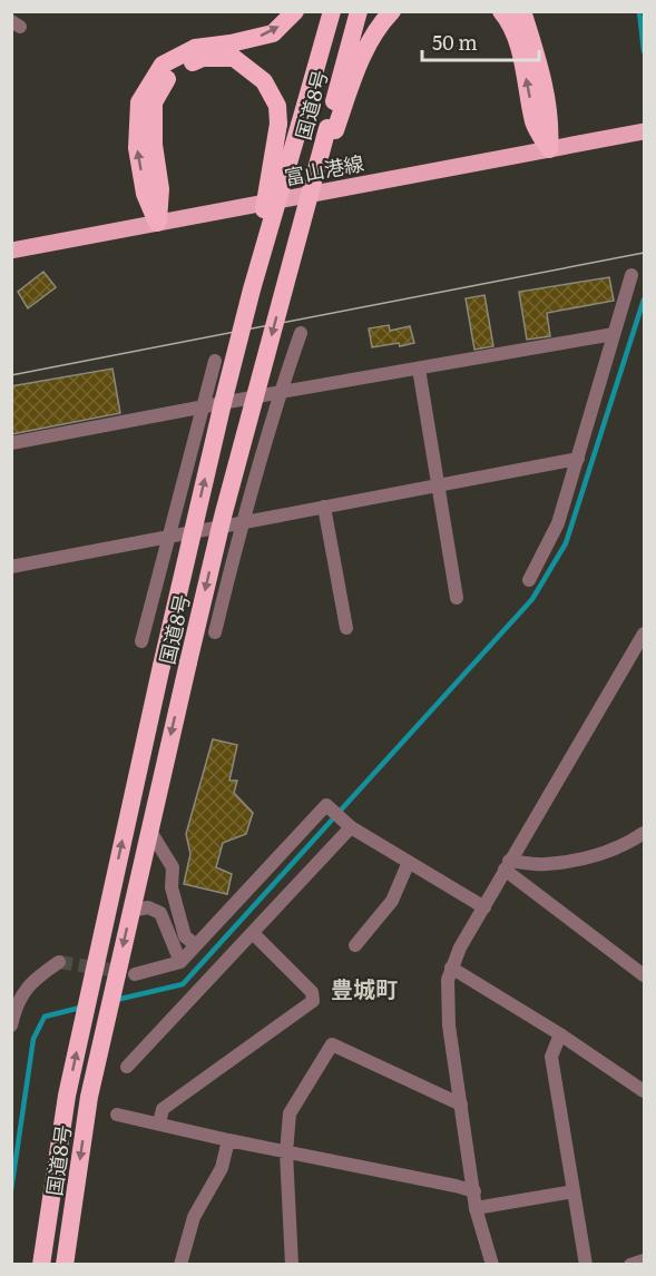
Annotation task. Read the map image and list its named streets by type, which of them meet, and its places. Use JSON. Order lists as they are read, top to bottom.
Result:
{
  "streets": {
    "highway": ["国道8号"],
    "main road": ["富山港線"]
  },
  "districts": ["豊城町"],
  "scale_bar": "50 m"
}
